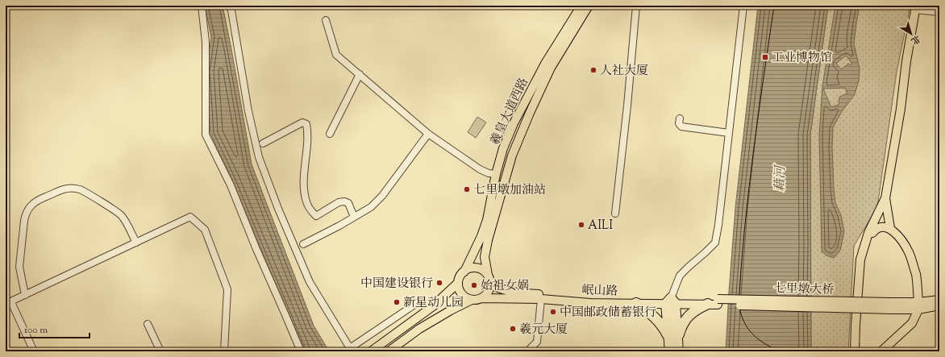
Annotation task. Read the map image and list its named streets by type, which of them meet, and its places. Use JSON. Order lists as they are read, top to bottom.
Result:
{
  "streets": {
    "main road": ["羲皇大道西路", "七里墩大桥", "岷山路"]
  },
  "crossings": [
    ["羲皇大道西路", "岷山路"],
    ["七里墩大桥", "岷山路"]
  ],
  "water": ["藉河"],
  "places": {
    "transit": ["工业博物馆"],
    "other": [
      "人社大厦",
      "七里墩加油站",
      "AILI",
      "中国建设银行",
      "始祖女娲",
      "新星动儿园",
      "中国邮政储蓄银行",
      "羲元大厦"
    ]
  },
  "scale_bar": "100 m",
  "north": "bottom right"
}
